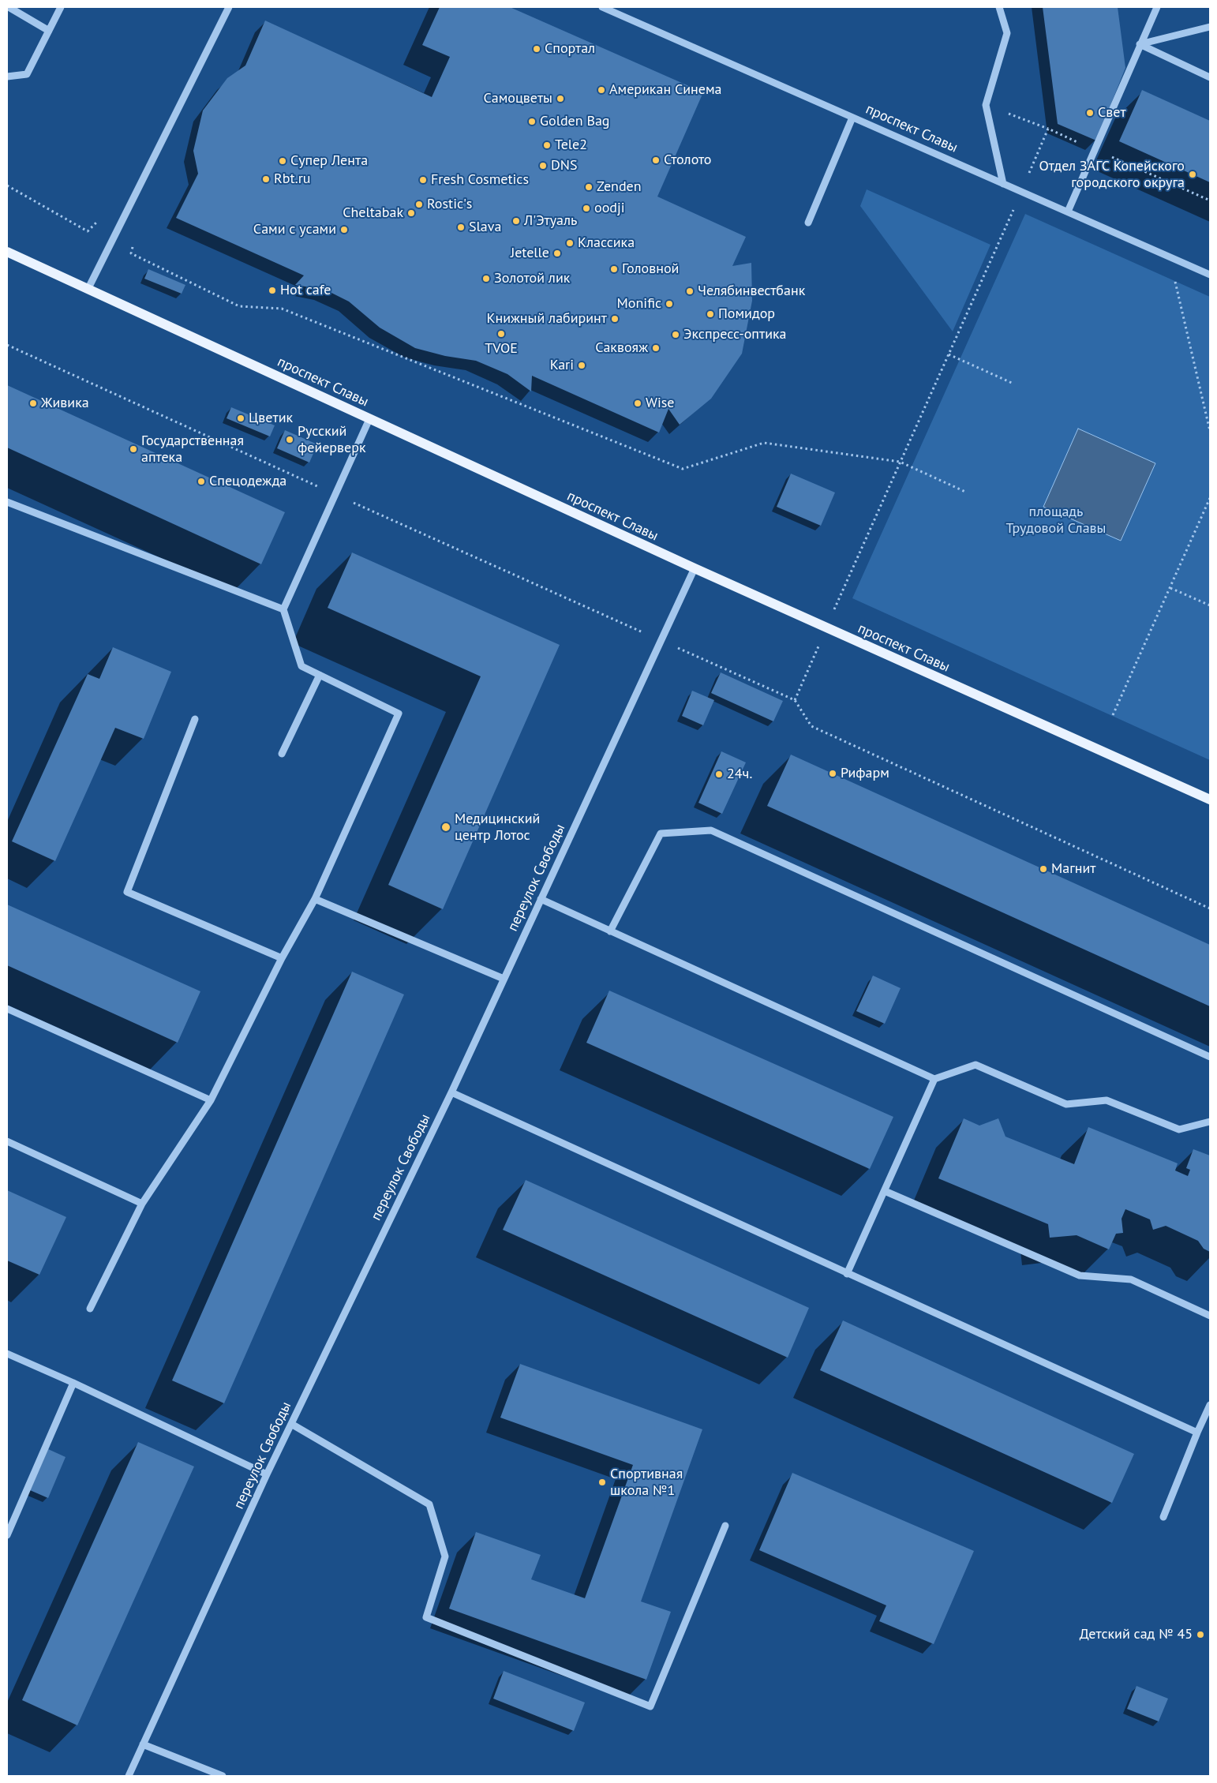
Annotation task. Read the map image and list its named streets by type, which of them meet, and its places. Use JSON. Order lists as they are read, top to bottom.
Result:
{
  "streets": {
    "main road": ["проспект Славы"],
    "street": ["переулок Свободы"]
  },
  "crossings": [
    ["проспект Славы", "переулок Свободы"]
  ],
  "parks": ["площадь Трудовой Славы"],
  "places": [
    "Спортал",
    "Американ Синема",
    "Самоцветы",
    "Свет",
    "Golden Bag",
    "Tele2",
    "Столото",
    "Супер Лента",
    "DNS",
    "Отдел ЗАГС Копейского городского округа",
    "Rbt.ru",
    "Fresh Cosmetics",
    "Zenden",
    "Rostiс's",
    "oodji",
    "Cheltabak",
    "Л'Этуаль",
    "Slava",
    "Сами с усами",
    "Классика",
    "Jetelle",
    "Головной",
    "Золотой лик",
    "Hot cafe",
    "Челябинвестбанк",
    "Monific",
    "Помидор",
    "Книжный лабиринт",
    "TVOE",
    "Экспресс-оптика",
    "Саквояж",
    "Kari",
    "Живика",
    "Wise",
    "Цветик",
    "Русский фейерверк",
    "Государственная аптека",
    "Спецодежда",
    "Рифарм",
    "24ч.",
    "Медицинский центр Лотос",
    "Магнит",
    "Спортивная школа №1",
    "Детский сад № 45"
  ]
}
